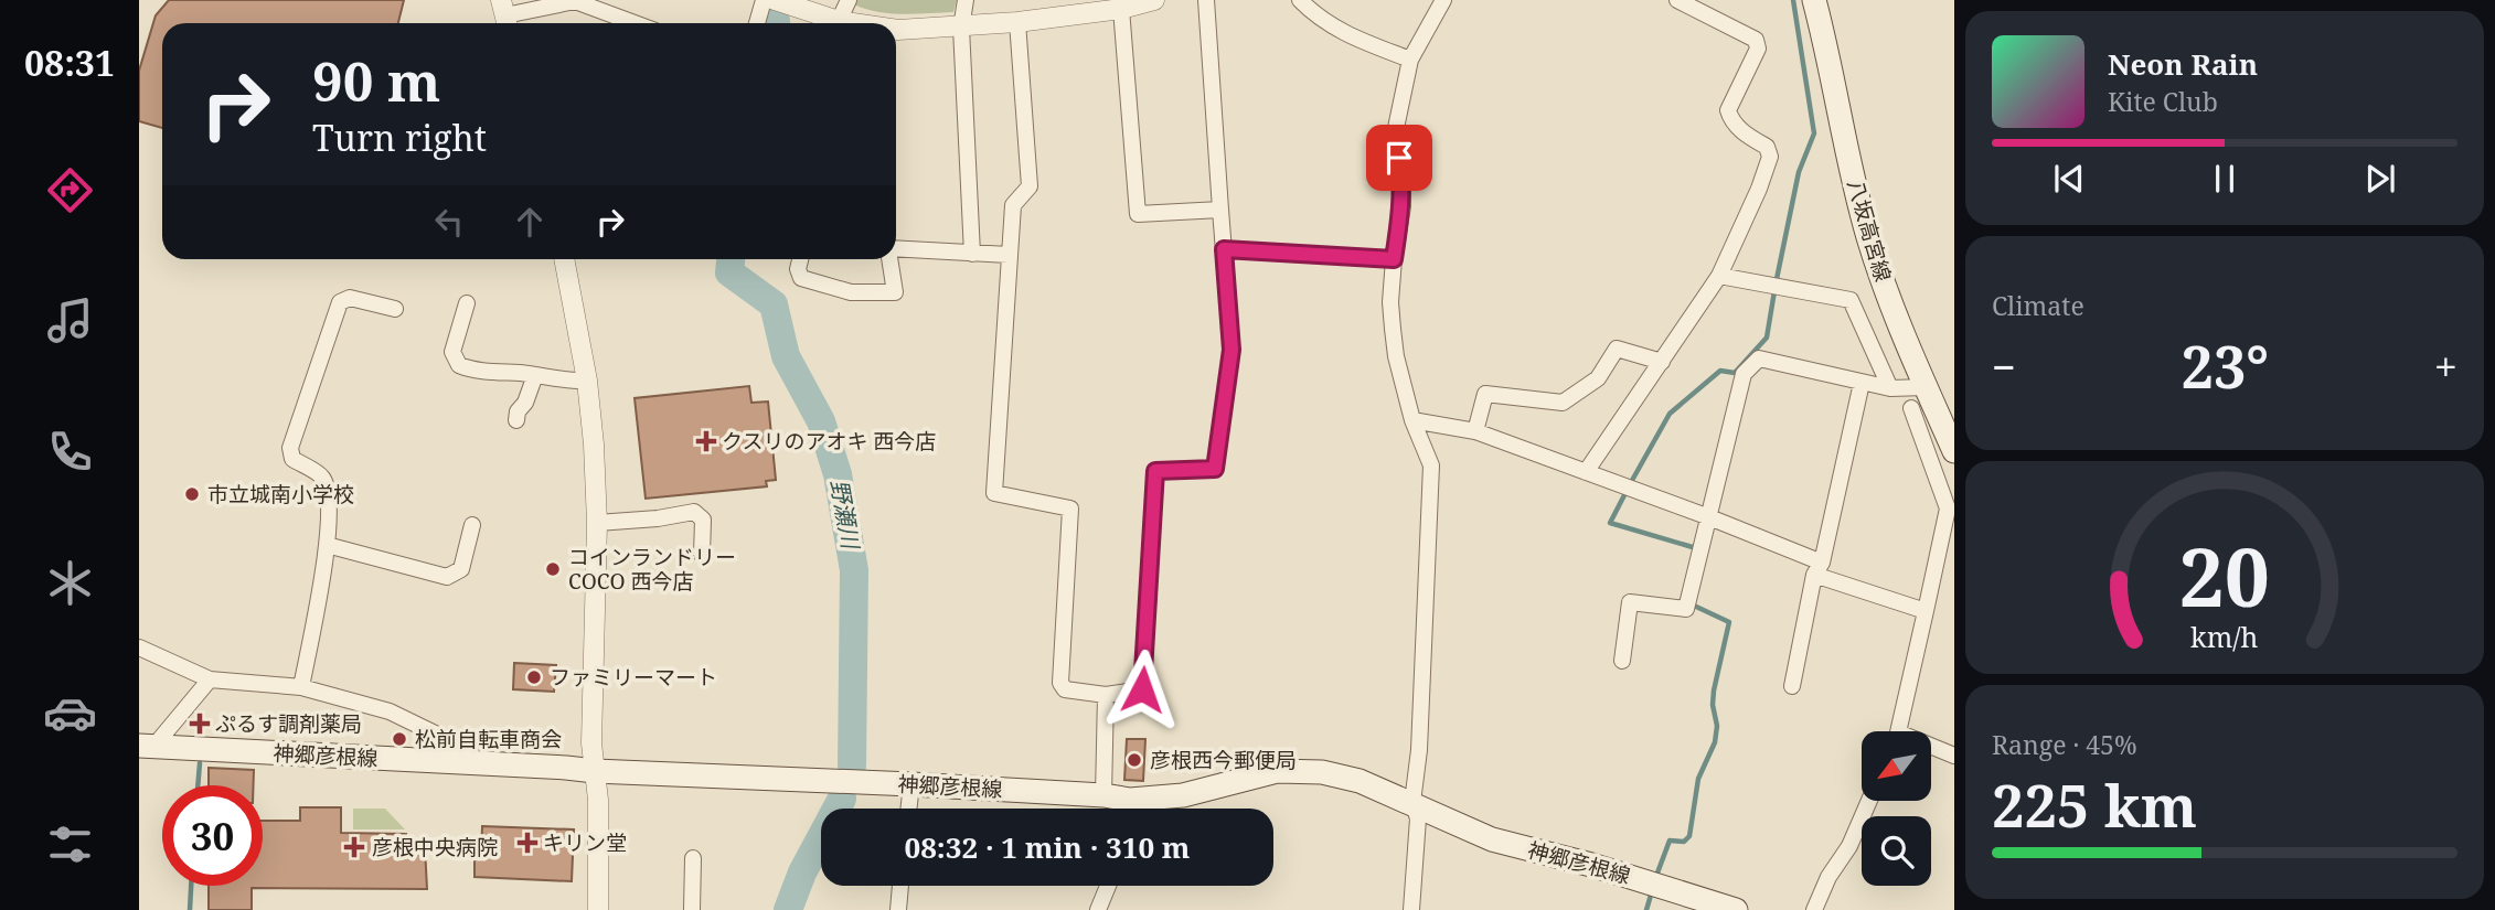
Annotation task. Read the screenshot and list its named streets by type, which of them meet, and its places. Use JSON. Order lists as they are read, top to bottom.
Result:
{
  "streets": {
    "main road": ["八坂高宮線", "神郷彦根線"]
  },
  "water": ["野瀬川"],
  "places": {
    "health": [
      "クスリのアオキ 西今店",
      "ぷるす調剤薬局",
      "キリン堂",
      "彦根中央病院"
    ],
    "other": [
      "市立城南小学校",
      "コインランドリー COCO 西今店",
      "ファミリーマート",
      "松前自転車商会",
      "彦根西今郵便局"
    ]
  },
  "north": "bottom left",
  "page": {
    "tabs": "08:31",
    "turn": ["90 m", "Turn right"],
    "song": ["Neon Rain", "Kite Club"],
    "tile": [
      "Climate",
      ["Range · 45%", "225 km"]
    ],
    "heat": ["−", "23°", "+"],
    "limit": "30",
    "trip": "08:32 · 1 min · 310 m",
    "gauge": ["20", "km/h"]
  }
}
